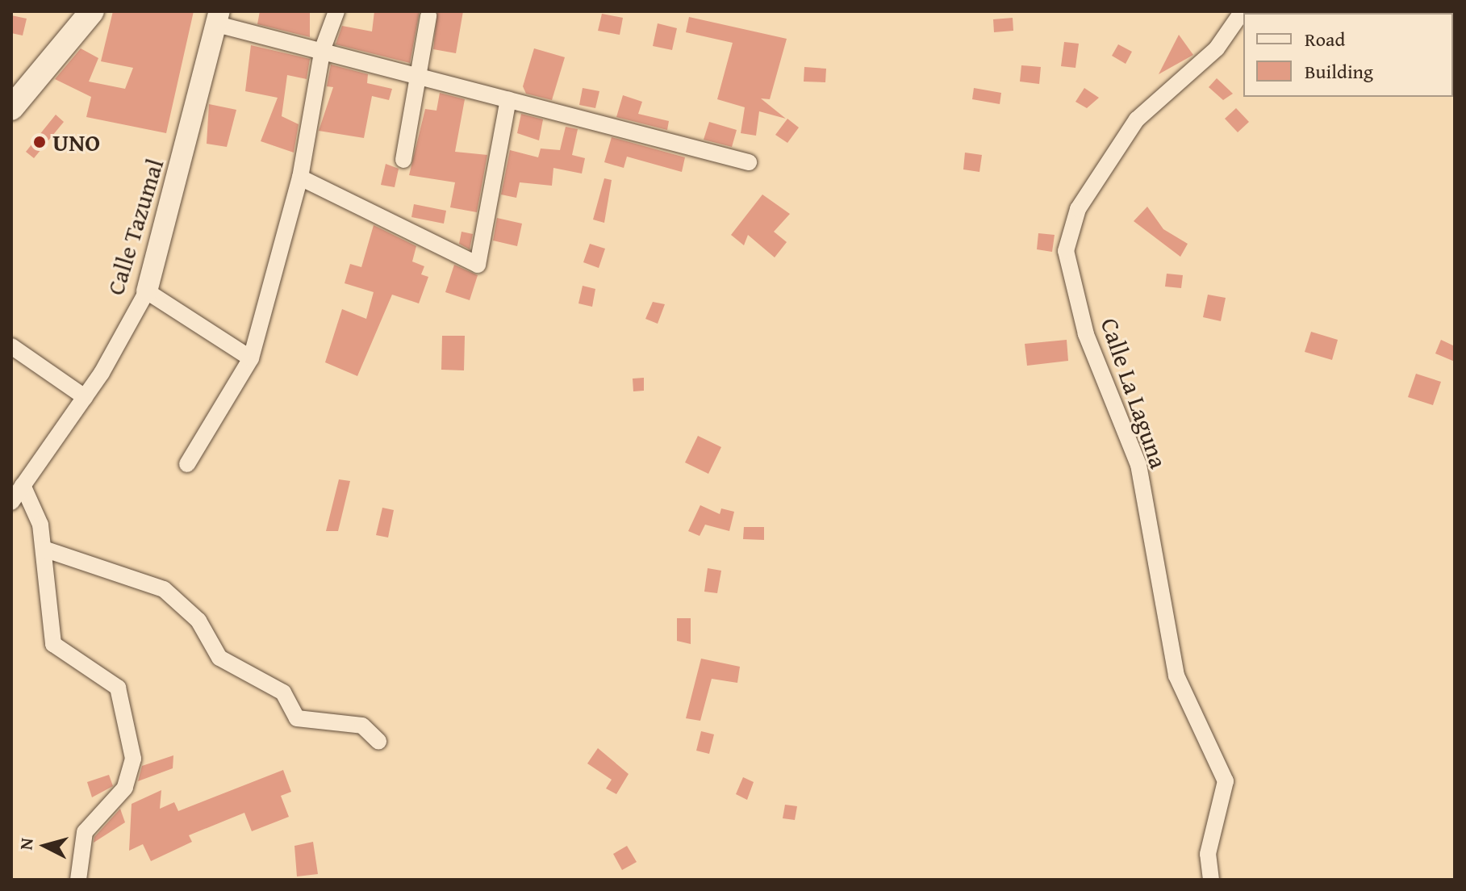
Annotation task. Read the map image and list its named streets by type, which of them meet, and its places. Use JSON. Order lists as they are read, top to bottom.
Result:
{
  "streets": {
    "street": ["Calle Tazumal", "Calle La Laguna"]
  },
  "places": ["UNO"],
  "legend": ["Road", "Building"],
  "north": "left"
}
